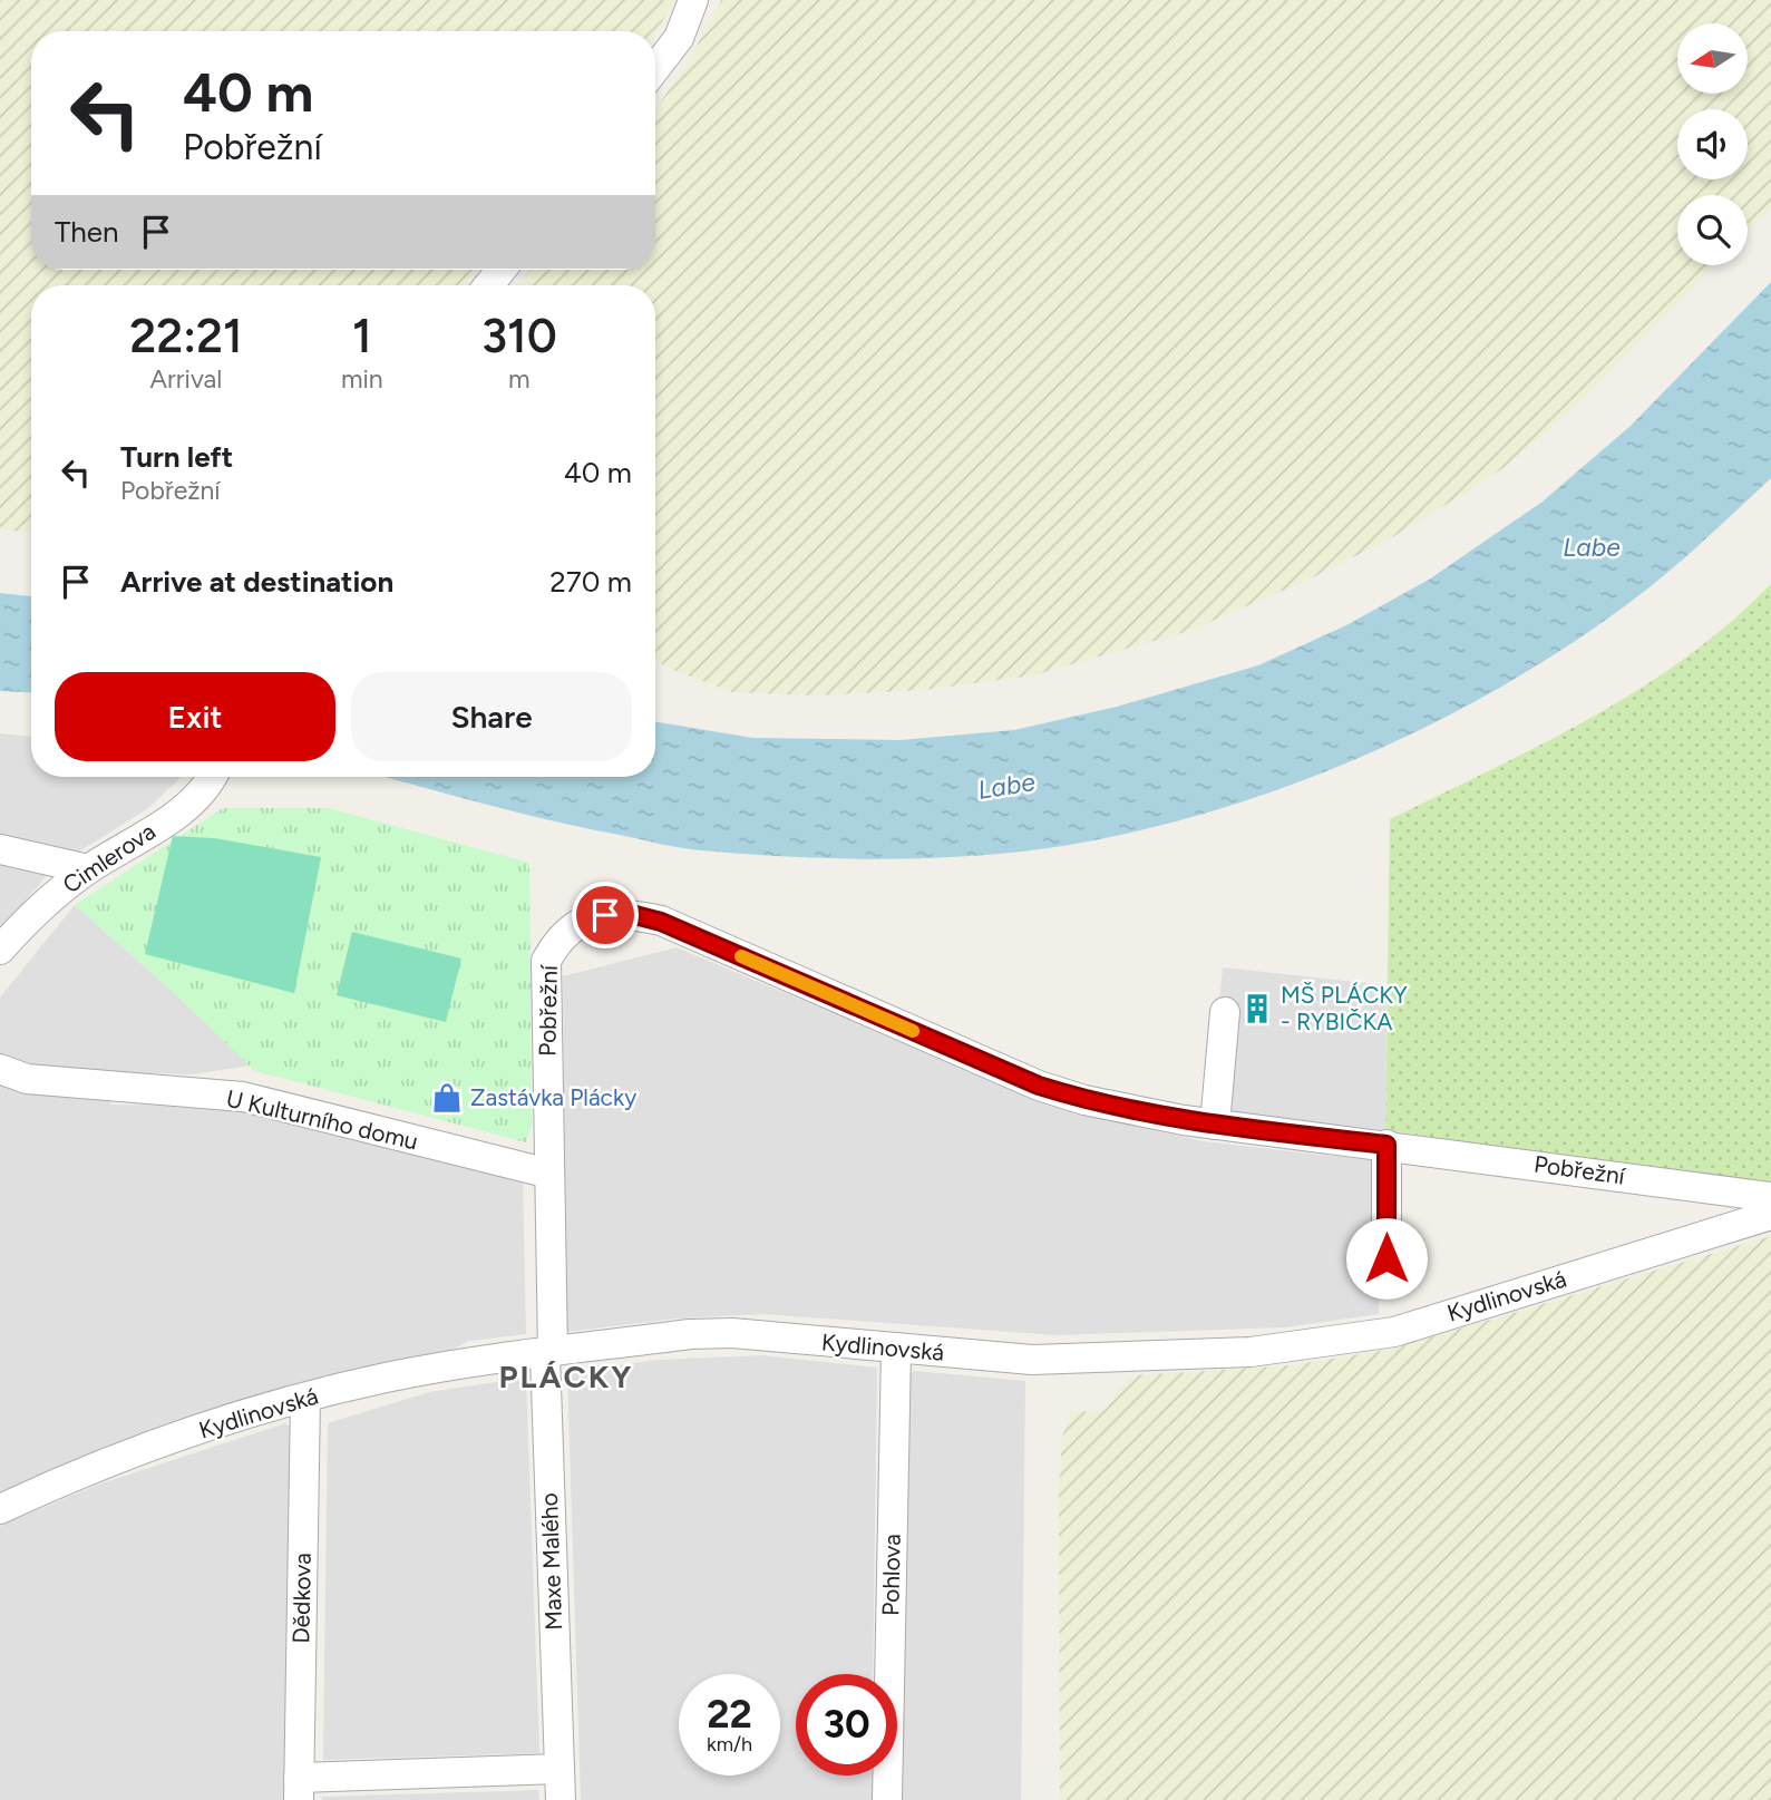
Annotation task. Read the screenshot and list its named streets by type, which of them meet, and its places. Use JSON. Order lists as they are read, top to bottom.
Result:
{
  "streets": {
    "street": [
      "Cimlerova",
      "Pobřežní",
      "U Kulturního domu",
      "Kydlinovská",
      "Maxe Malého",
      "Pohlova",
      "Dědkova"
    ]
  },
  "crossings": [
    ["Pobřežní", "U Kulturního domu"],
    ["Pobřežní", "Kydlinovská"],
    ["Pobřežní", "Maxe Malého"],
    ["Kydlinovská", "Maxe Malého"],
    ["Kydlinovská", "Pohlova"],
    ["Kydlinovská", "Dědkova"]
  ],
  "districts": ["PLÁCKY"],
  "water": ["Labe"],
  "places": {
    "building": ["MŠ PLÁCKY - RYBIČKA"],
    "shop": ["Zastávka Plácky"]
  },
  "north": "left",
  "page": {
    "turn": ["40 m", "Pobřežní"],
    "then": "Then",
    "eta": [
      "22:21",
      "Arrival",
      "1",
      "min",
      "310",
      "m"
    ],
    "list": [
      {
        "name": "Turn left",
        "note": "Pobřežní",
        "value": "40 m"
      },
      {
        "name": "Arrive at destination",
        "value": "270 m"
      }
    ],
    "buttons": ["Exit", "Share"],
    "speed": "22 km/h",
    "limit": "30"
  }
}
